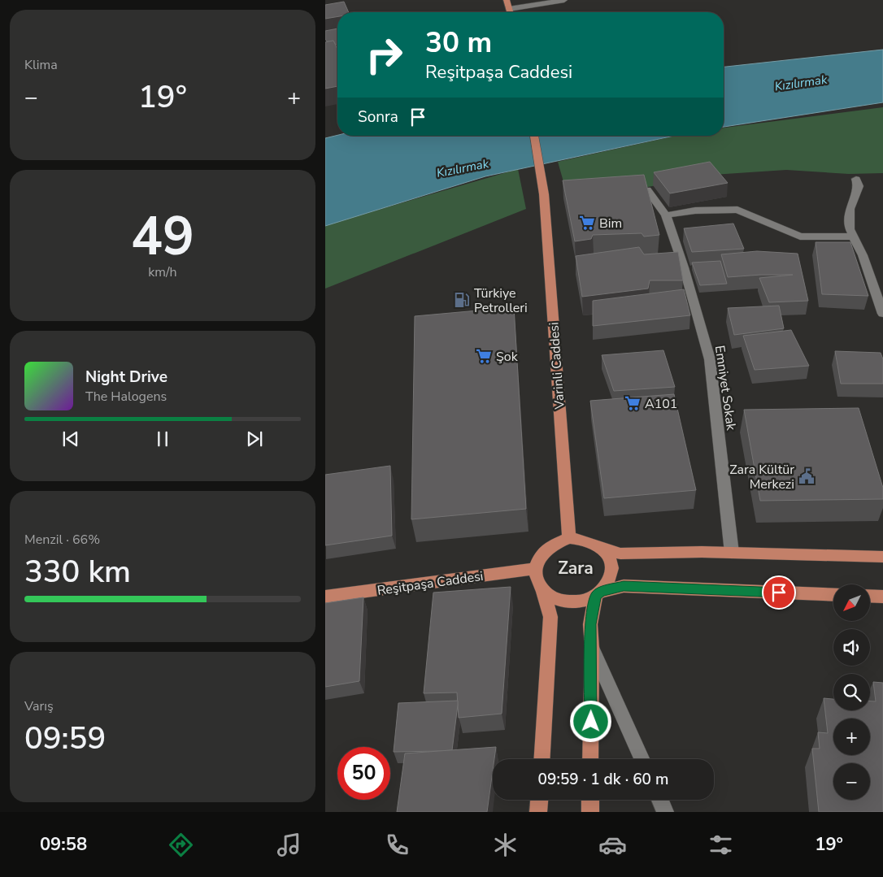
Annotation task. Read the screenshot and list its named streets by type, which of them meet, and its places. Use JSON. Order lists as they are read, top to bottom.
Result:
{
  "streets": {
    "main road": ["Varinli Caddesi", "Reşitpaşa Caddesi"],
    "street": ["Emniyet Sokak"]
  },
  "crossings": [
    ["Varinli Caddesi", "Reşitpaşa Caddesi"]
  ],
  "districts": ["Zara"],
  "water": ["Kızılırmak"],
  "places": {
    "supermarket": ["Bim", "Şok", "A101"],
    "fuel station": ["Türkiye Petrolleri"],
    "public building": ["Zara Kültür Merkezi"]
  },
  "north": "bottom left",
  "page": {
    "tile": [
      "Klima",
      ["49", "km/h"],
      ["Menzil · 66%", "330 km"],
      ["Varış", "09:59"]
    ],
    "turn": ["30 m", "Reşitpaşa Caddesi"],
    "heat": ["−", "19°", "+"],
    "then": "Sonra",
    "song": ["Night Drive", "The Halogens"],
    "map_buttons": ["+", "−"],
    "limit": "50",
    "trip": "09:59 · 1 dk · 60 m",
    "tabs": ["09:58", "19°"]
  }
}
